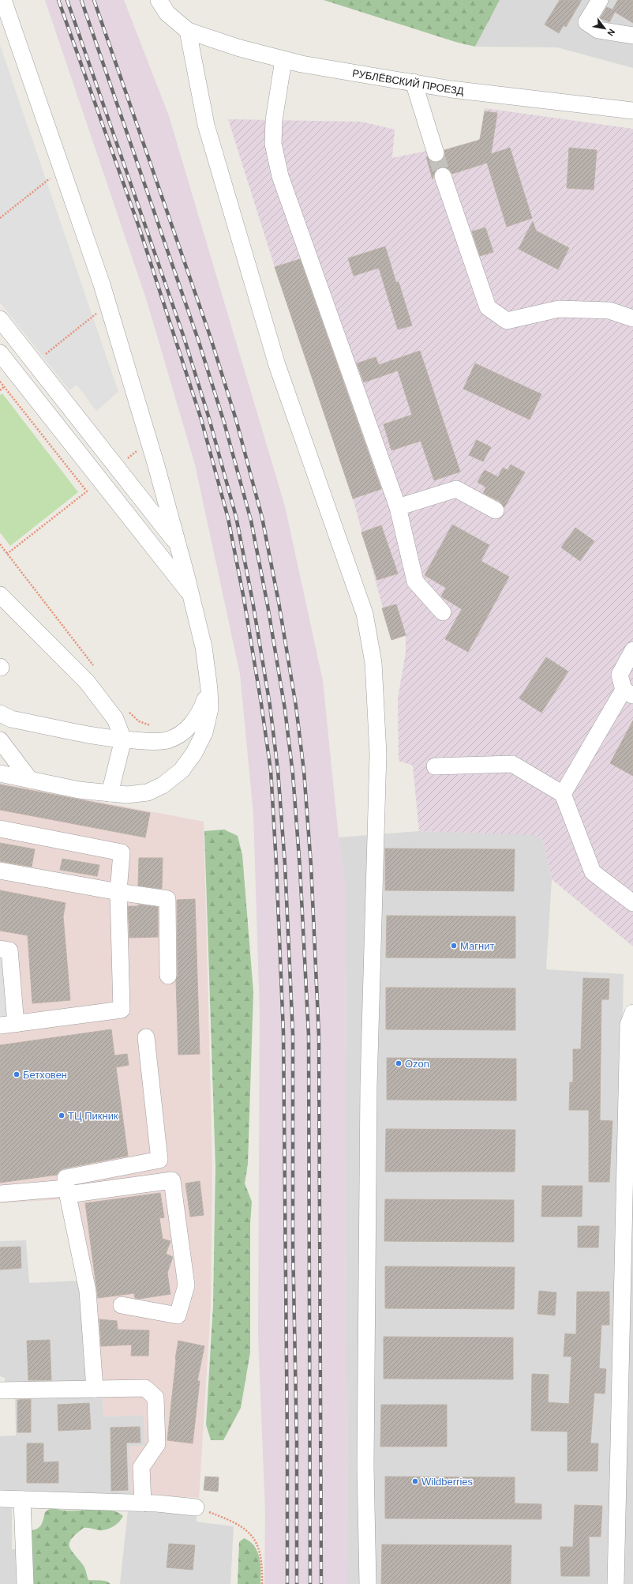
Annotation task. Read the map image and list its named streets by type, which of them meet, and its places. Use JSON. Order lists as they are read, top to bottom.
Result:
{
  "streets": {
    "street": ["РУБЛЁВСКИЙ ПРОЕЗД"]
  },
  "places": [
    "Магнит",
    "Ozon",
    "Бетховен",
    "ТЦ Пикник",
    "Wildberries"
  ],
  "north": "bottom right"
}
